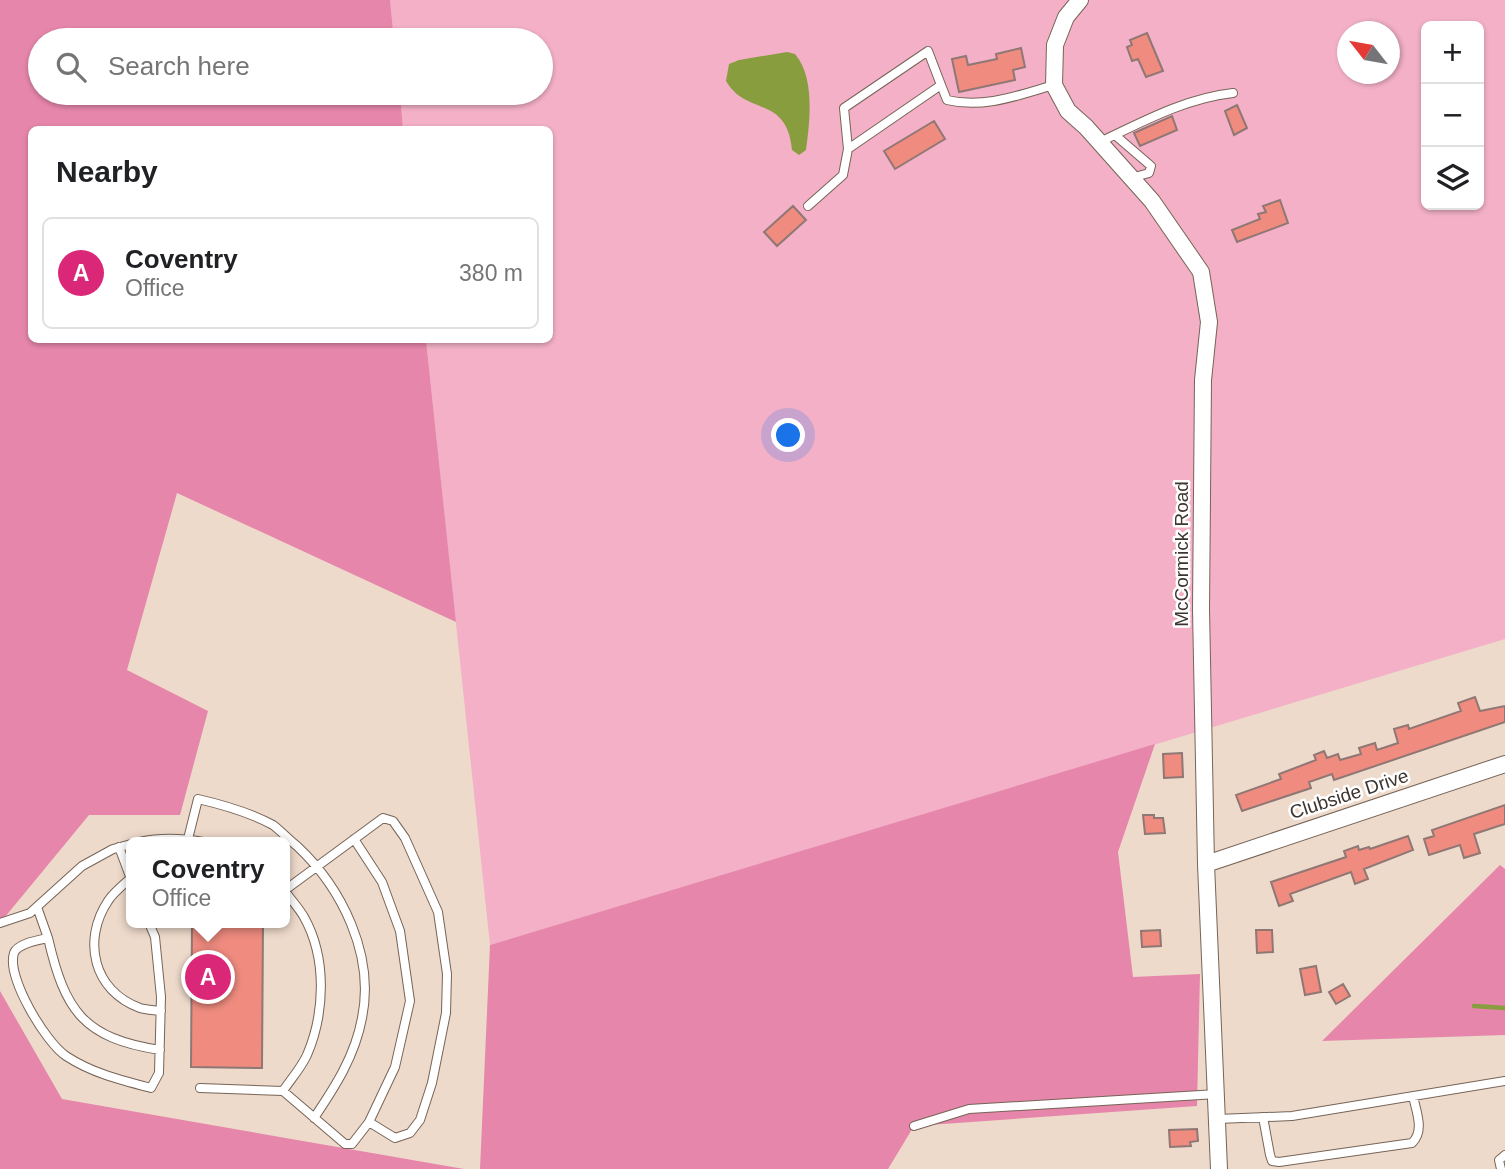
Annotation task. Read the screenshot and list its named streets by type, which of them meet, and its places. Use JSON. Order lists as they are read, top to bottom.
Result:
{
  "streets": {
    "street": ["McCormick Road", "Clubside Drive"]
  },
  "crossings": [
    ["McCormick Road", "Clubside Drive"]
  ],
  "north": "top left",
  "page": {
    "map_buttons": ["+", "−"],
    "search": "Search here",
    "heading": "Nearby",
    "list": [
      {
        "mark": "A",
        "name": "Coventry",
        "note": "Office",
        "value": "380 m"
      }
    ],
    "popup": ["Coventry", "Office"],
    "pins": "A"
  }
}
